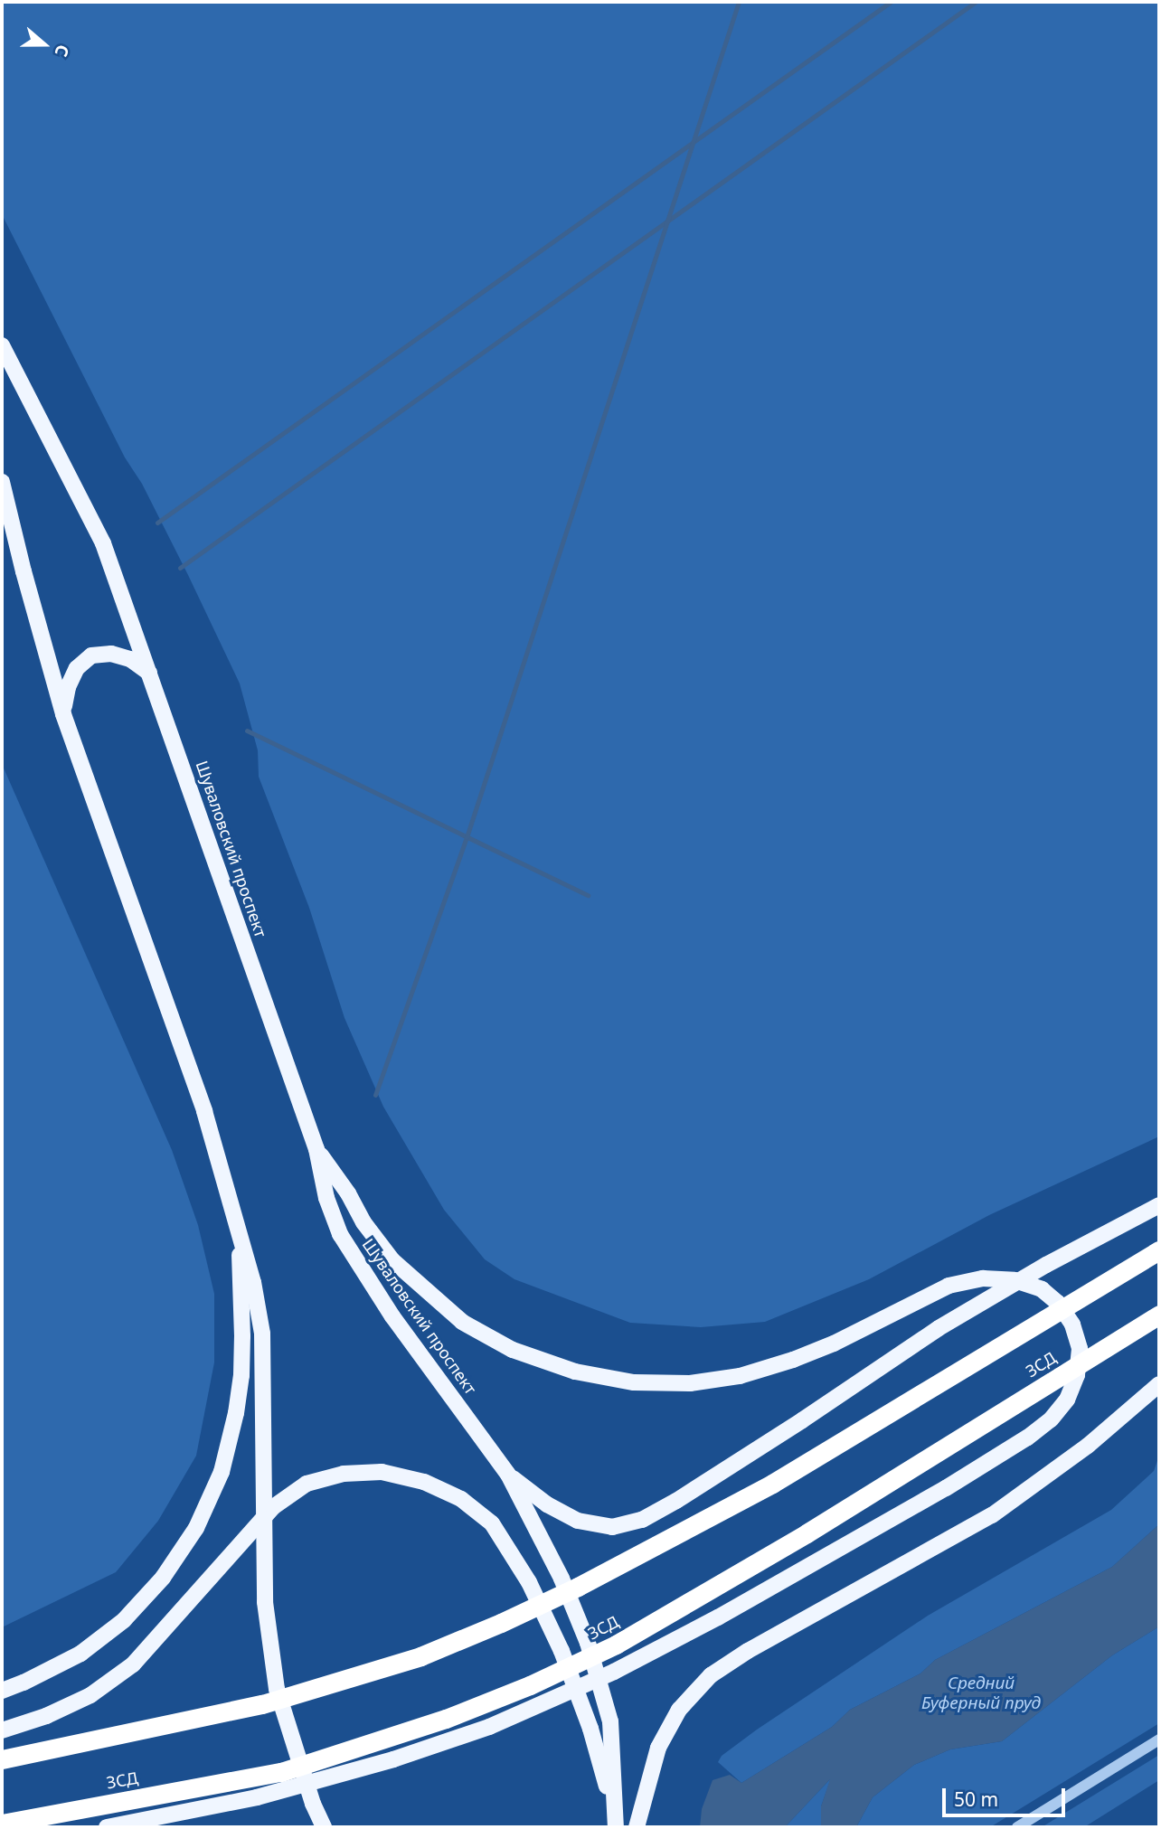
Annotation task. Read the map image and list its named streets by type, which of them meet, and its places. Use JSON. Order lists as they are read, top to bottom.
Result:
{
  "streets": {
    "highway": ["ЗСД"],
    "main road": ["Шуваловский проспект"]
  },
  "water": ["Средний Буферный пруд"],
  "scale_bar": "50 m",
  "north": "right"
}
